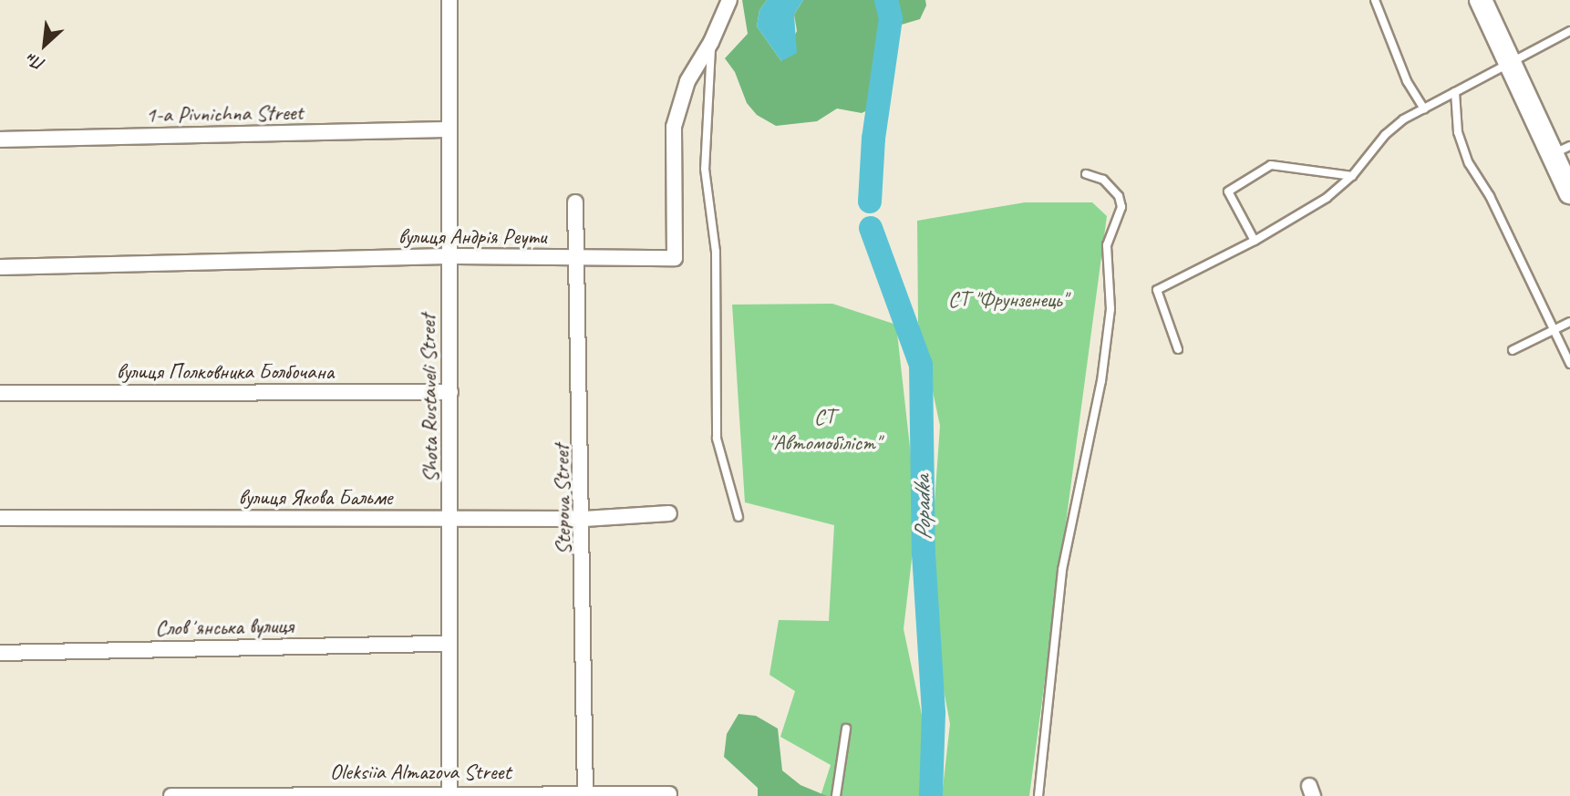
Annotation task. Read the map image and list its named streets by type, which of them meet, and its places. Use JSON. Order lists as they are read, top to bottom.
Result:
{
  "streets": {
    "street": [
      "1-a Pivnichna Street",
      "вулиця Андрія Реути",
      "вулиця Полковника Болбочана",
      "Shota Rustaveli Street",
      "вулиця Якова Бальме",
      "Stepova Street",
      "Словʼянська вулиця",
      "Oleksiia Almazova Street"
    ]
  },
  "crossings": [
    ["1-a Pivnichna Street", "Shota Rustaveli Street"],
    ["вулиця Андрія Реути", "Shota Rustaveli Street"],
    ["вулиця Андрія Реути", "Stepova Street"],
    ["вулиця Полковника Болбочана", "Shota Rustaveli Street"],
    ["Shota Rustaveli Street", "вулиця Якова Бальме"],
    ["Shota Rustaveli Street", "Словʼянська вулиця"],
    ["Shota Rustaveli Street", "Oleksiia Almazova Street"],
    ["вулиця Якова Бальме", "Stepova Street"],
    ["Stepova Street", "Oleksiia Almazova Street"]
  ],
  "water": ["Popadka"],
  "parks": ["СТ \"Фрунзенець\"", "СТ \"Автомобіліст\""],
  "north": "bottom left"
}
